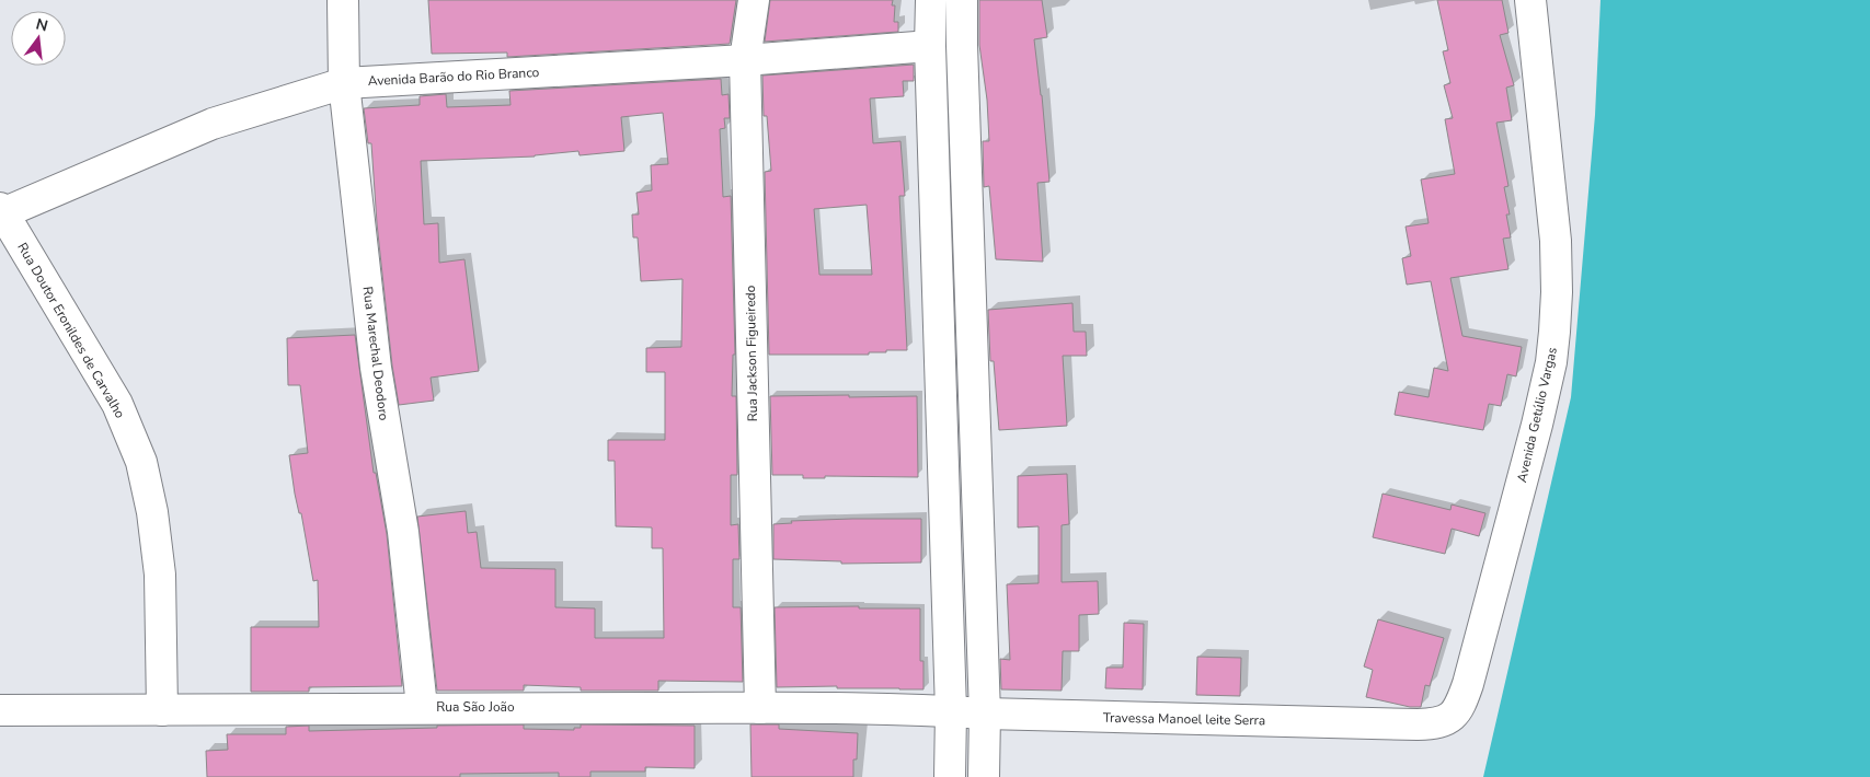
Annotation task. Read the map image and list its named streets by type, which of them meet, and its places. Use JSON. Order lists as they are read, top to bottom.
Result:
{
  "streets": {
    "street": [
      "Avenida Barão do Rio Branco",
      "Rua Doutor Eronildes de Carvalho",
      "Rua Marechal Deodoro",
      "Rua Jackson Figueiredo",
      "Avenida Getúlio Vargas",
      "Rua São João",
      "Travessa Manoel leite Serra"
    ]
  },
  "crossings": [
    ["Avenida Barão do Rio Branco", "Rua Doutor Eronildes de Carvalho"],
    ["Avenida Barão do Rio Branco", "Rua Marechal Deodoro"],
    ["Avenida Barão do Rio Branco", "Rua Jackson Figueiredo"],
    ["Rua Doutor Eronildes de Carvalho", "Rua São João"],
    ["Rua Marechal Deodoro", "Rua São João"],
    ["Rua Jackson Figueiredo", "Rua São João"],
    ["Avenida Getúlio Vargas", "Travessa Manoel leite Serra"],
    ["Rua São João", "Travessa Manoel leite Serra"]
  ],
  "north": "top"
}
